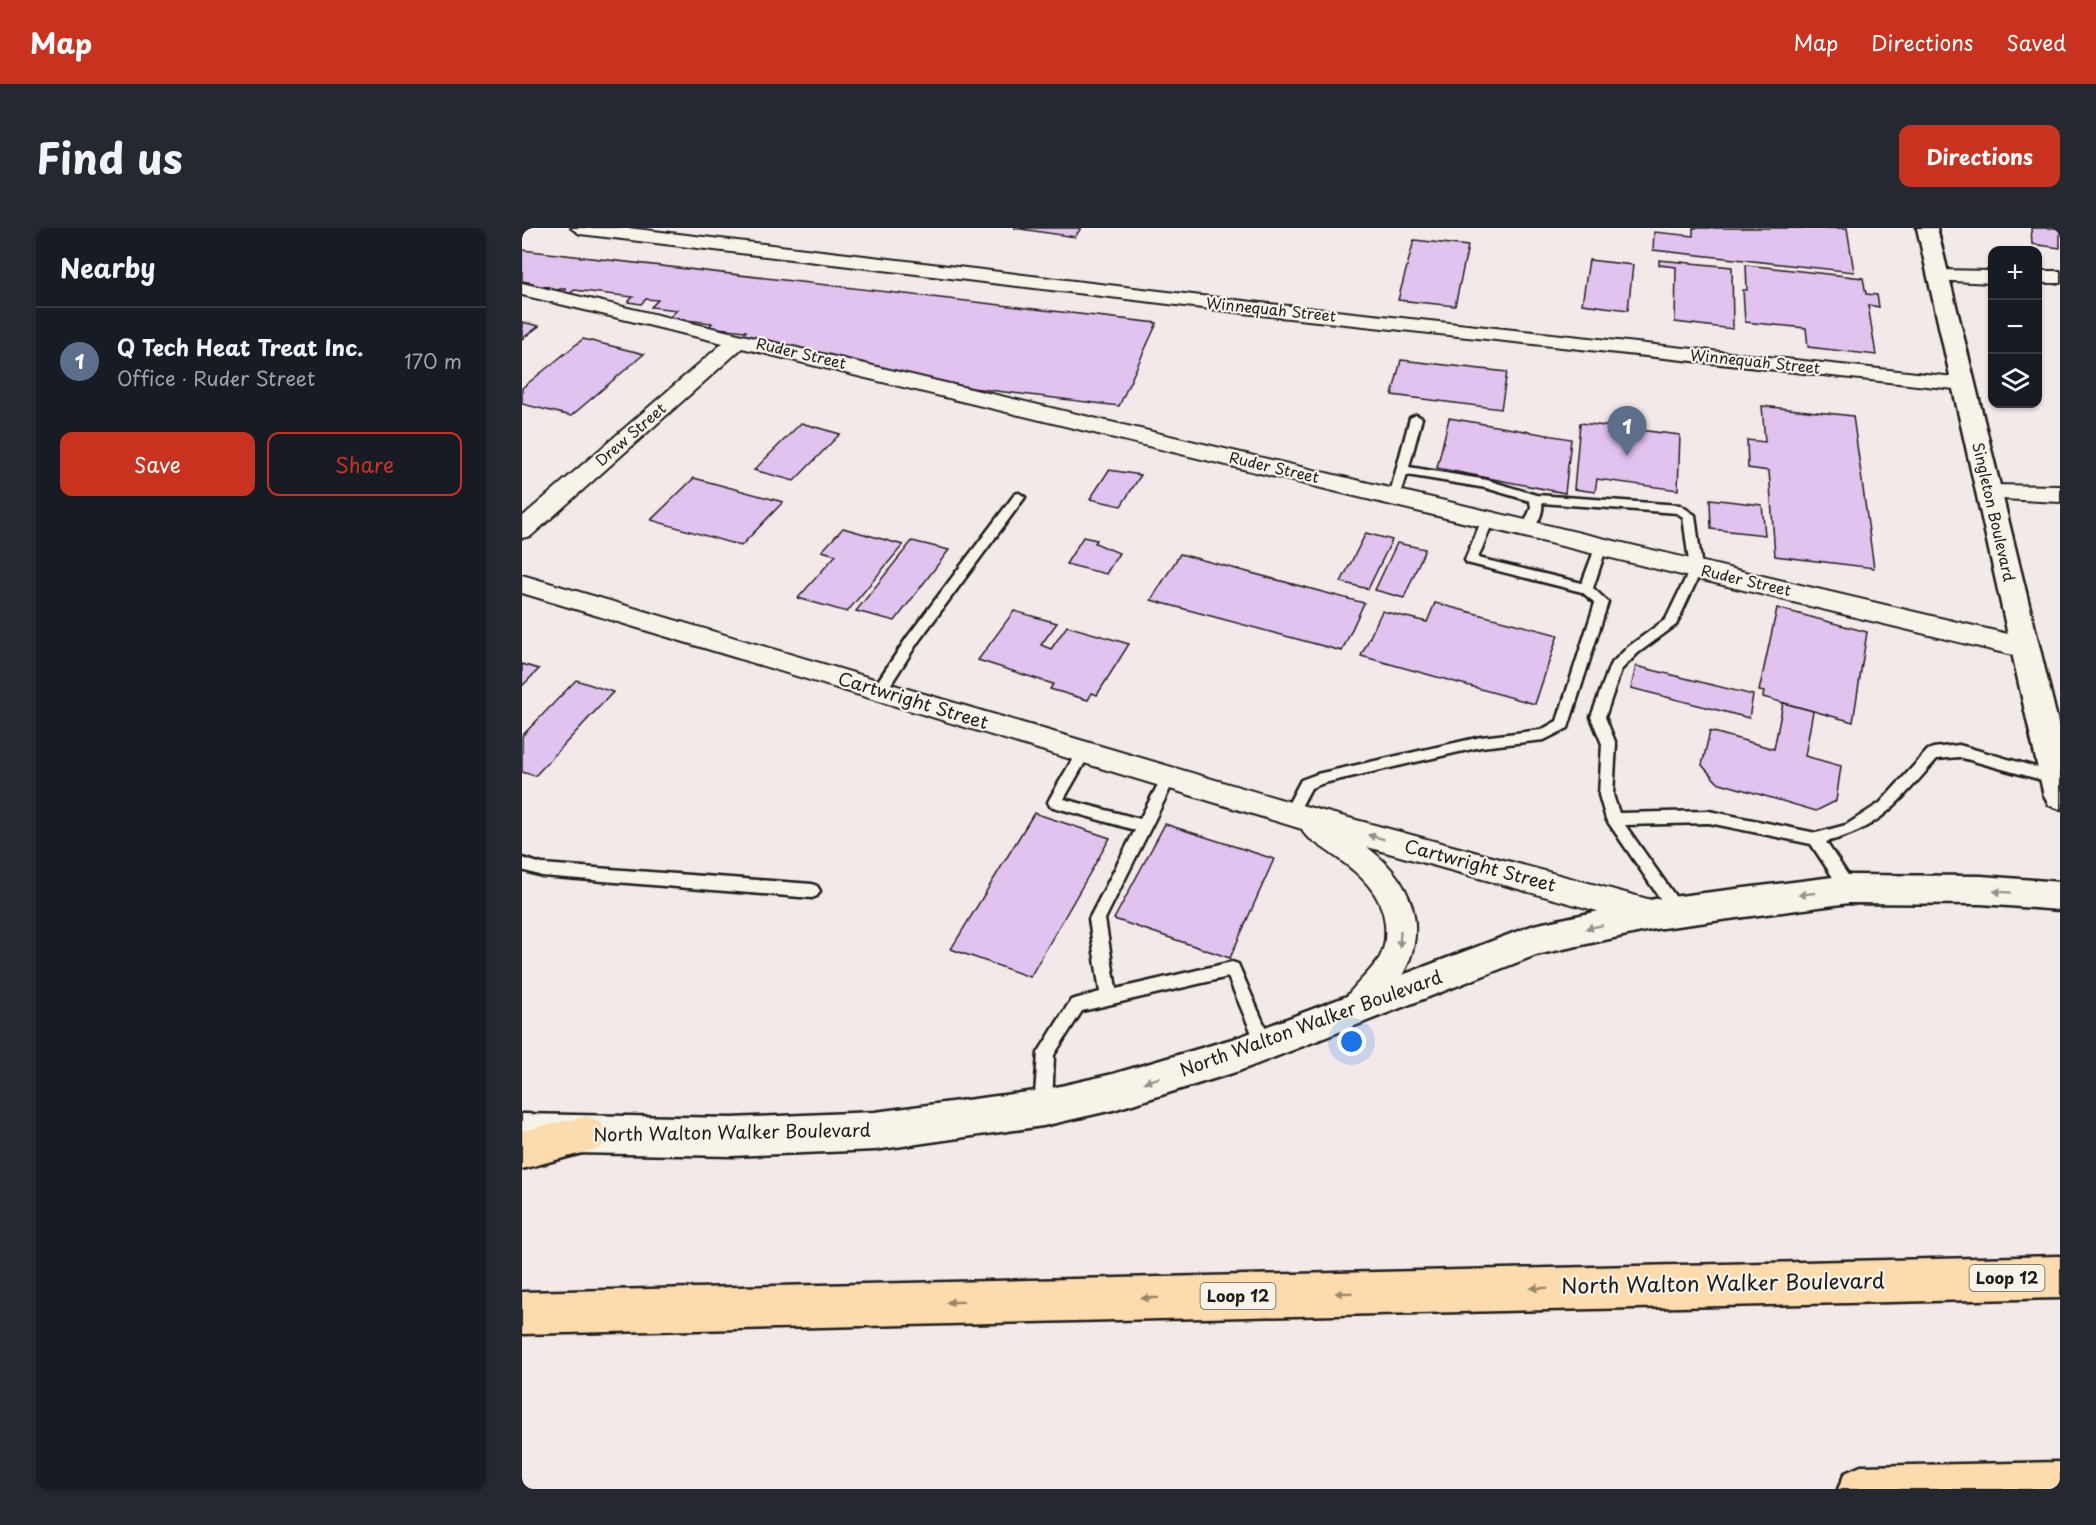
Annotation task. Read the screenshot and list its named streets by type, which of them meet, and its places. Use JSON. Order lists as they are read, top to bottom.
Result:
{
  "streets": {
    "highway": ["North Walton Walker Boulevard", "Loop 12"],
    "main road": ["Singleton Boulevard"],
    "street": [
      "Winnequah Street",
      "Ruder Street",
      "Drew Street",
      "Cartwright Street"
    ]
  },
  "crossings": [
    ["Winnequah Street", "Singleton Boulevard"],
    ["Ruder Street", "Drew Street"],
    ["Ruder Street", "Singleton Boulevard"],
    ["Cartwright Street", "North Walton Walker Boulevard"]
  ],
  "one_way": ["North Walton Walker Boulevard"],
  "page": {
    "header": "Map",
    "nav": ["Map", "Directions", "Saved"],
    "title": "Find us",
    "buttons": [
      "Directions",
      ["Save", "Share"]
    ],
    "heading": "Nearby",
    "map_buttons": ["+", "−"],
    "list": [
      {
        "mark": "1",
        "name": "Q Tech Heat Treat Inc.",
        "note": "Office · Ruder Street",
        "value": "170 m"
      }
    ],
    "pins": "1"
  }
}
